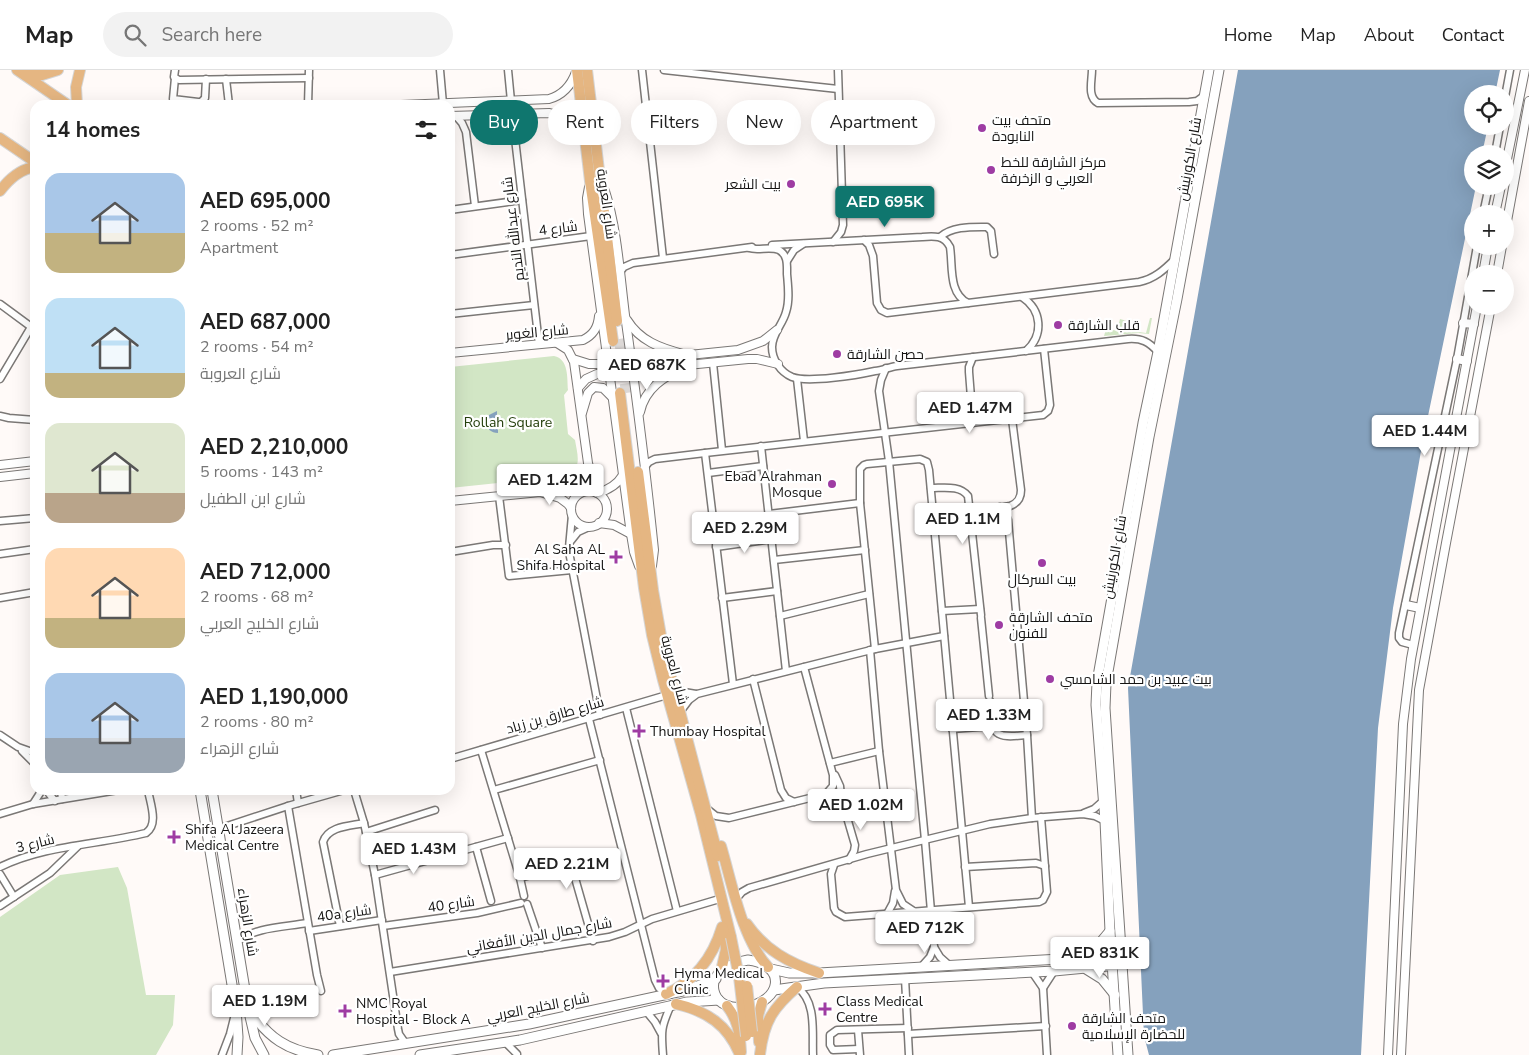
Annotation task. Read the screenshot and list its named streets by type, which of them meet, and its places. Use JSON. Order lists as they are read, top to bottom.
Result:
{
  "streets": {
    "main road": [
      "شارع الكورنيش",
      "شارع العروبة",
      "شارع الزهراء",
      "شارع الخليج العربي"
    ],
    "street": [
      "شارع 4",
      "شارع عبدالله النديم",
      "شارع الغوير",
      "شارع طارق بن زياد",
      "شارع 3",
      "شارع 40",
      "40a شارع",
      "شارع جمال الدين الأفغاني"
    ]
  },
  "crossings": [
    ["شارع العروبة", "شارع طارق بن زياد"],
    ["شارع 4", "شارع عبدالله النديم"],
    ["شارع عبدالله النديم", "شارع الغوير"],
    ["شارع 40", "40a شارع"]
  ],
  "parks": ["Rollah Square"],
  "places": {
    "other": [
      "متحف بيت النابودة",
      "مركز الشارقة للخط العربي و الزخرفة",
      "بيت الشعر",
      "قلب الشارقة",
      "حصن الشارقة",
      "Ebad Alrahman Mosque",
      "بيت السركال",
      "متحف الشارقة للفنون",
      "بيت عبيد بن حمد الشامسي",
      "متحف الشارقة للحضارة الإسلامية"
    ],
    "health": [
      "Al Saha AL Shifa Hospital",
      "Thumbay Hospital",
      "Shifa Al Jazeera Medical Centre",
      "Hyma Medical Clinic",
      "Class Medical Centre",
      "NMC Royal Hospital - Block A"
    ]
  },
  "page": {
    "header": "Map",
    "search": "Search here",
    "nav": [
      "Home",
      "Map",
      "About",
      "Contact"
    ],
    "map_buttons": ["+", "−"],
    "chip": [
      "Buy",
      "Rent",
      "Filters",
      "New",
      "Apartment"
    ],
    "heading": "14 homes",
    "list": [
      {
        "name": "AED 695,000",
        "note": "2 rooms · 52 m² · Apartment"
      },
      {
        "name": "AED 687,000",
        "note": "2 rooms · 54 m² · شارع العروبة"
      },
      {
        "name": "AED 2,210,000",
        "note": "5 rooms · 143 m² · شارع ابن الطفيل"
      },
      {
        "name": "AED 712,000",
        "note": "2 rooms · 68 m² · شارع الخليج العربي"
      },
      {
        "name": "AED 1,190,000",
        "note": "2 rooms · 80 m² · شارع الزهراء"
      }
    ],
    "price": [
      "AED 695K",
      "AED 687K",
      "AED 1.47M",
      "AED 1.44M",
      "AED 1.42M",
      "AED 1.1M",
      "AED 2.29M",
      "AED 1.33M",
      "AED 1.02M",
      "AED 1.43M",
      "AED 2.21M",
      "AED 712K",
      "AED 831K",
      "AED 1.19M"
    ]
  }
}
